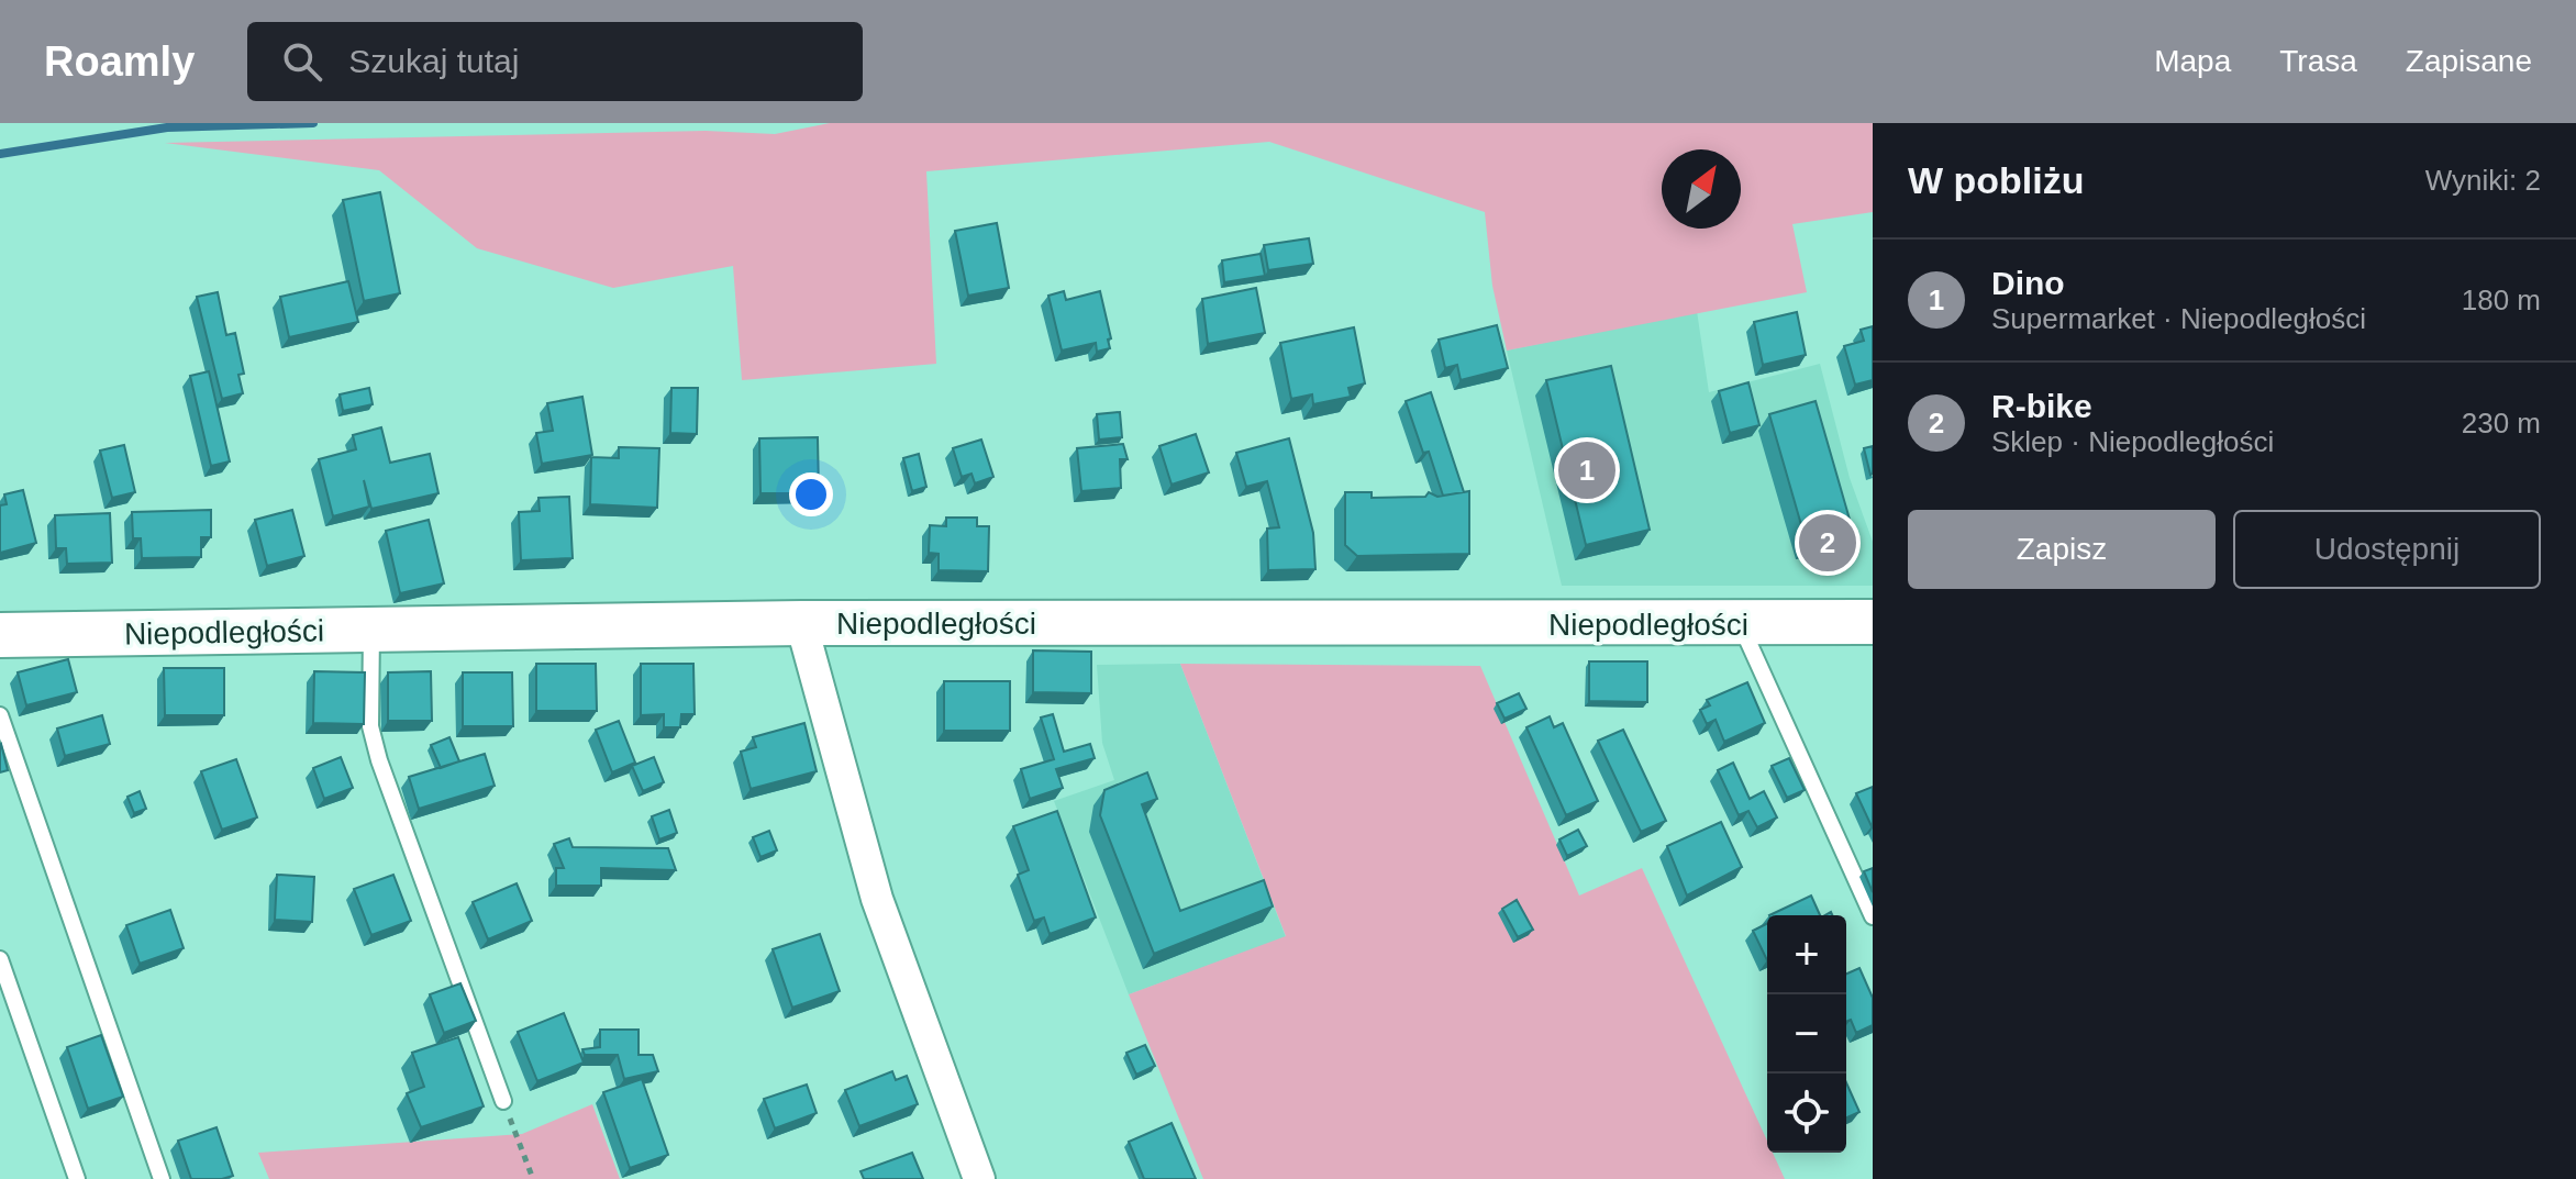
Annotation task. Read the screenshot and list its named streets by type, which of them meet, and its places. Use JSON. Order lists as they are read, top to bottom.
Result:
{
  "streets": {
    "main road": ["Niepodległości"]
  },
  "north": "top right",
  "page": {
    "header": "Roamly",
    "search": "Szukaj tutaj",
    "nav": ["Mapa", "Trasa", "Zapisane"],
    "heading": ["W pobliżu", "Wyniki: 2"],
    "list": [
      {
        "mark": "1",
        "name": "Dino",
        "note": "Supermarket · Niepodległości",
        "value": "180 m"
      },
      {
        "mark": "2",
        "name": "R-bike",
        "note": "Sklep · Niepodległości",
        "value": "230 m"
      }
    ],
    "pins": ["1", "2"],
    "buttons": ["Zapisz", "Udostępnij"],
    "map_buttons": ["+", "−"]
  }
}
